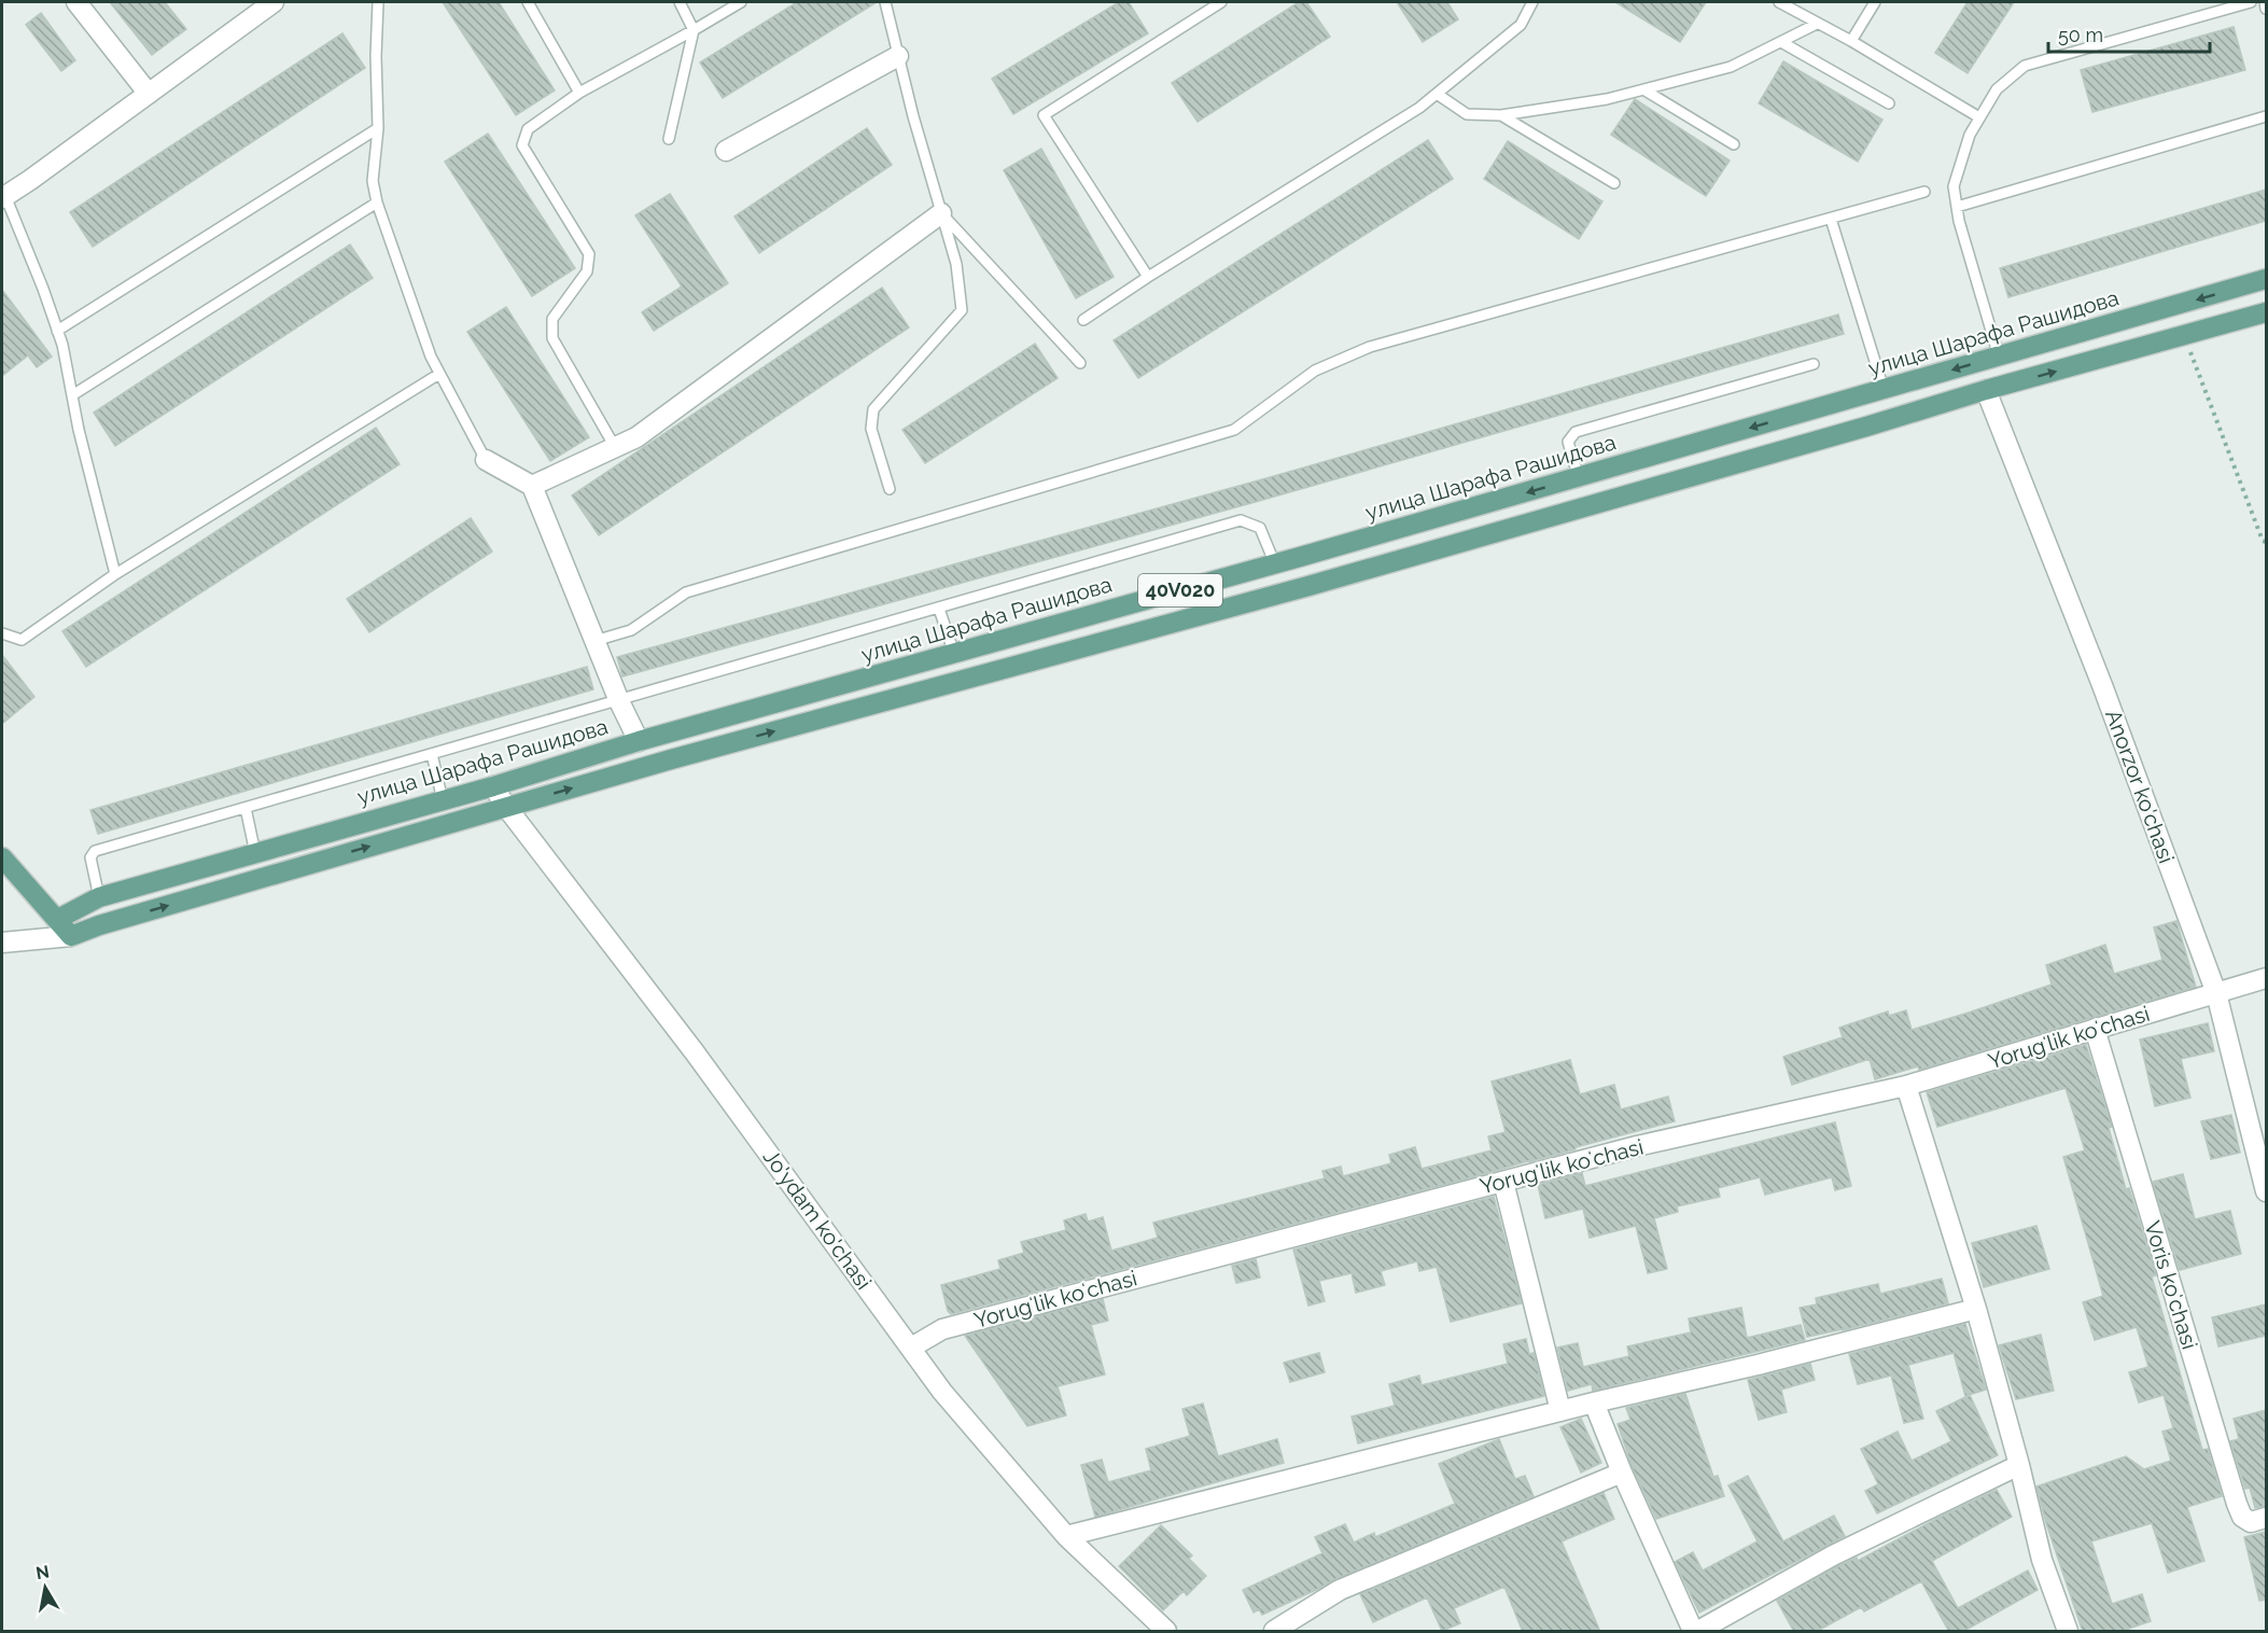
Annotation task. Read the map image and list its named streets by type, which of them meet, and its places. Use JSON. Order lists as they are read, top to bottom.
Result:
{
  "streets": {
    "main road": ["улица Шарафа Рашидова", "40V020"],
    "street": [
      "Anorzor ko'chasi",
      "Yorugʻlik koʻchasi",
      "Jo'ydam ko'chasi",
      "Voris koʻchasi"
    ]
  },
  "crossings": [
    ["улица Шарафа Рашидова", "40V020"],
    ["улица Шарафа Рашидова", "Jo'ydam ko'chasi"],
    ["Anorzor ko'chasi", "Yorugʻlik koʻchasi"],
    ["Yorugʻlik koʻchasi", "Jo'ydam ko'chasi"],
    ["Yorugʻlik koʻchasi", "Voris koʻchasi"]
  ],
  "scale_bar": "50 m",
  "north": "top"
}
